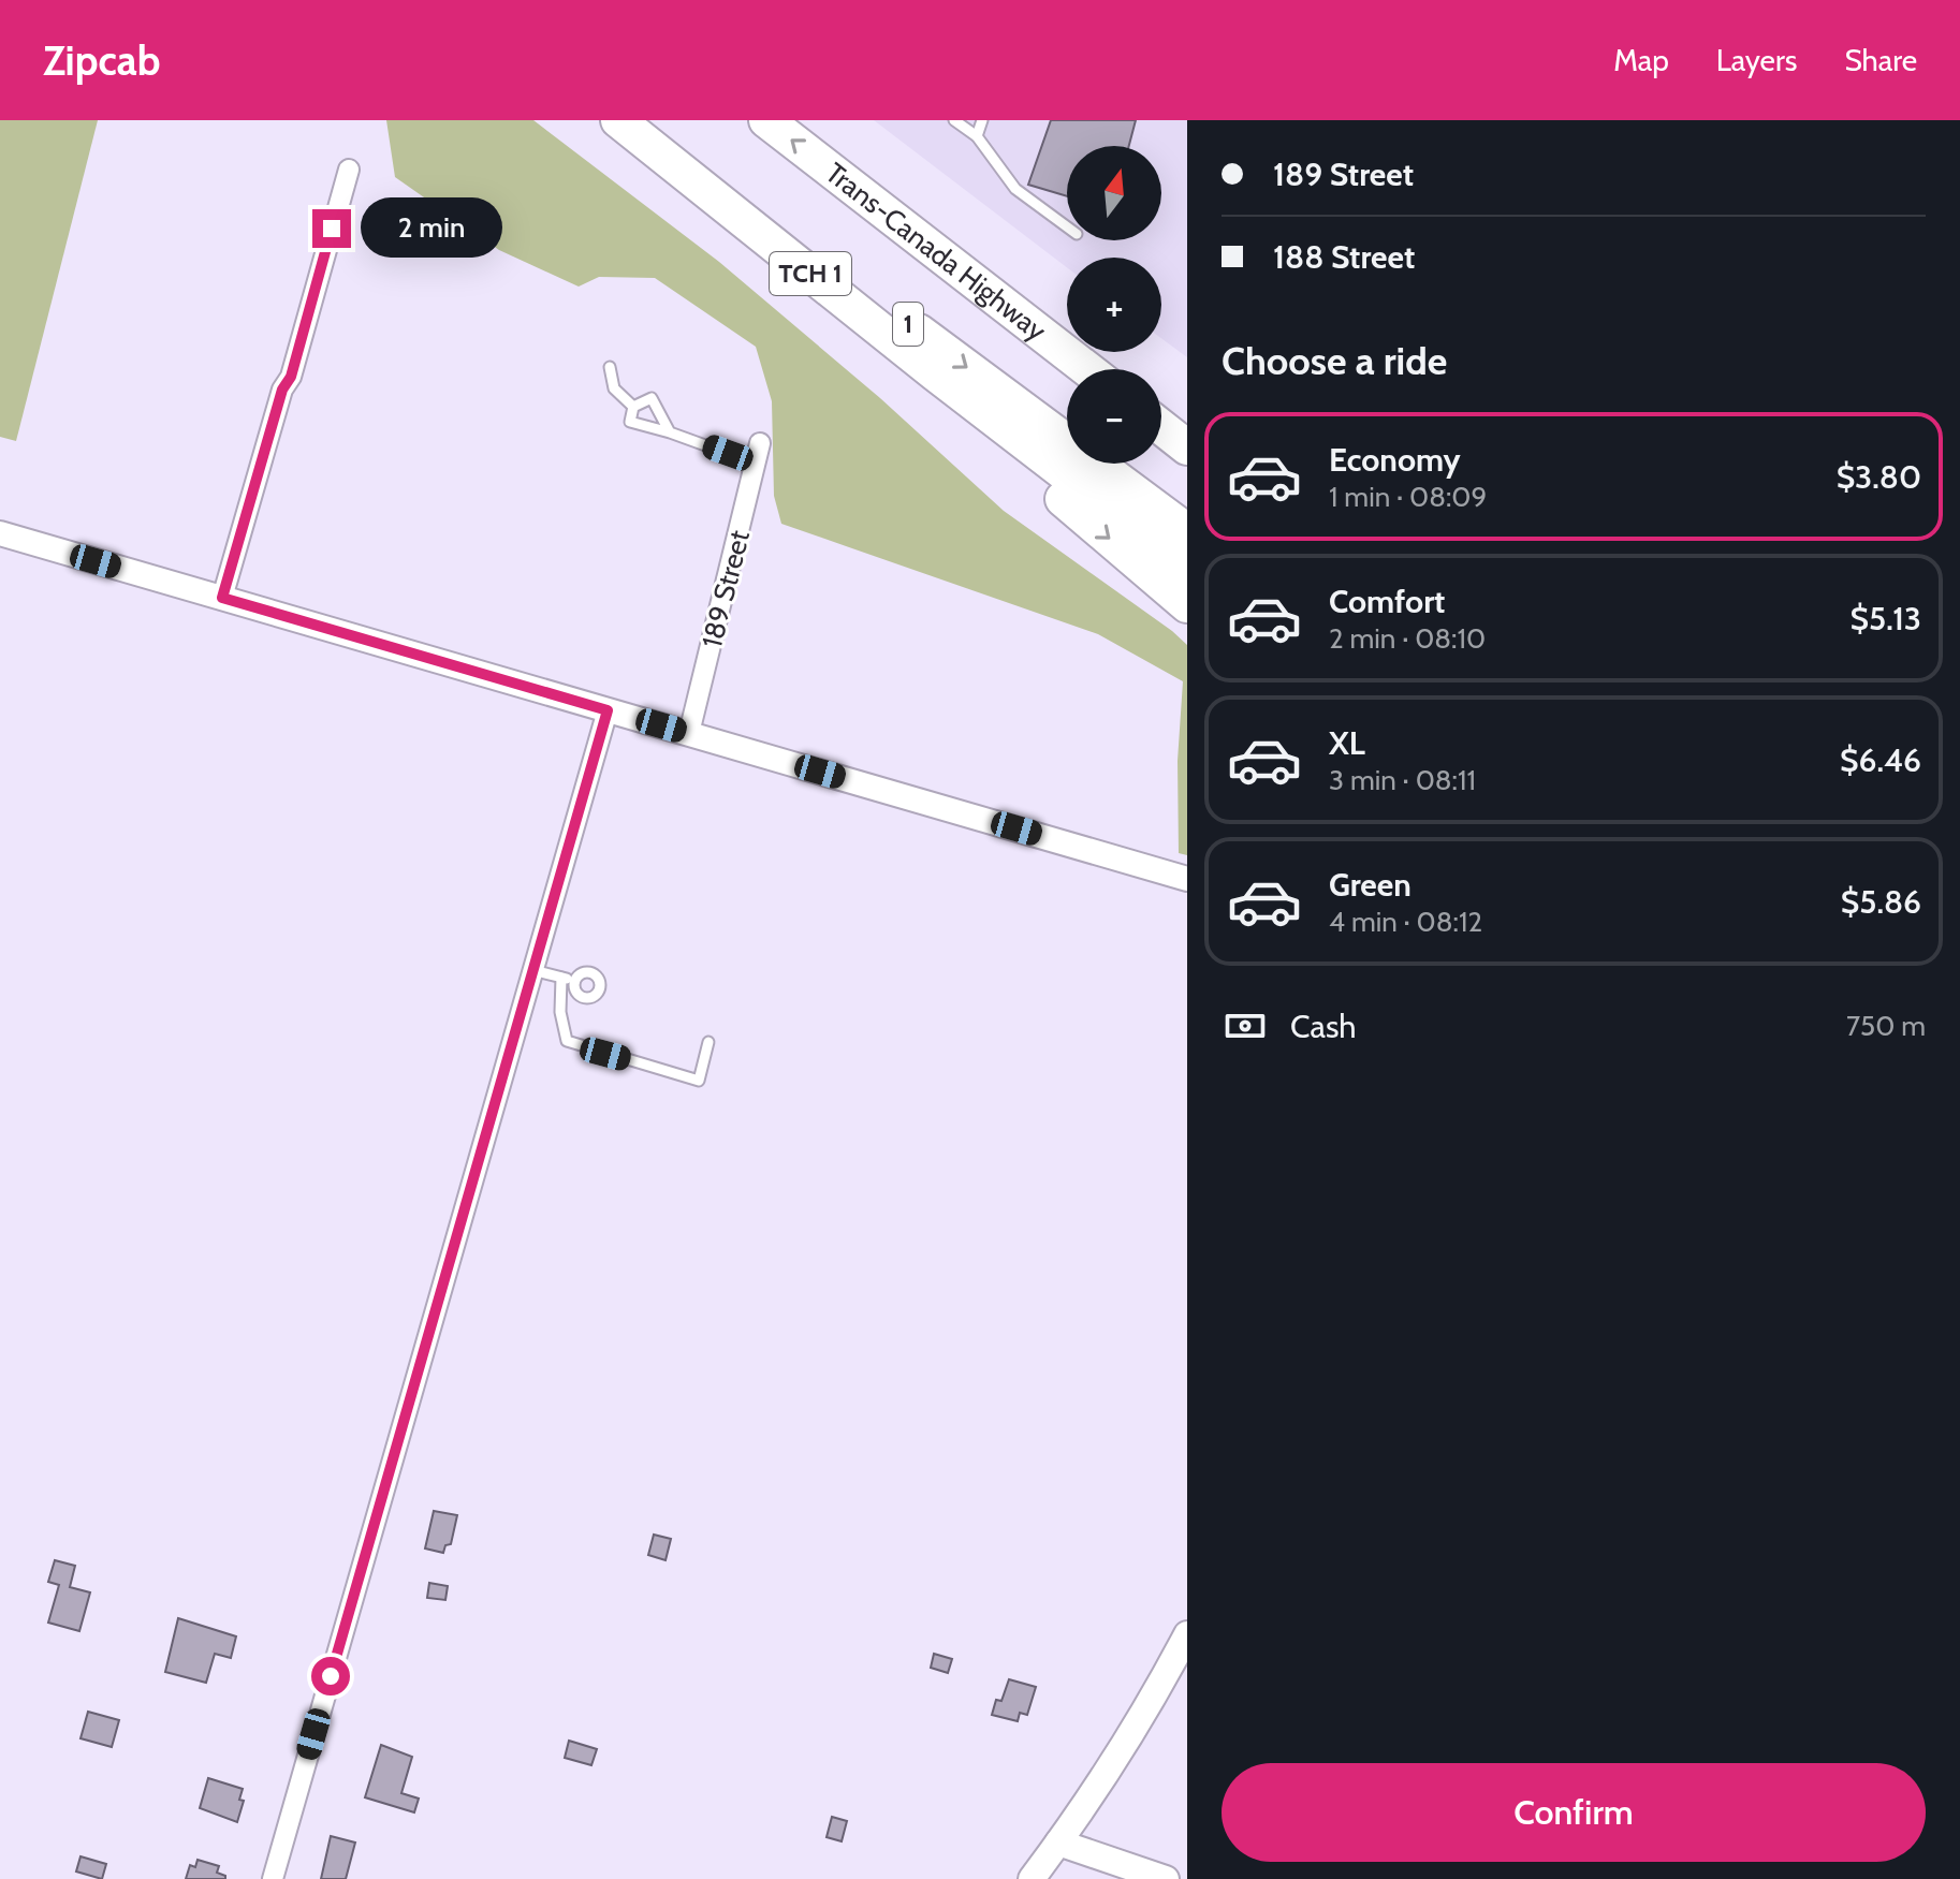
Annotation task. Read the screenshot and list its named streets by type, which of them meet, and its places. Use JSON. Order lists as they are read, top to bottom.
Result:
{
  "streets": {
    "highway": ["Trans-Canada Highway", "TCH 1", "1"],
    "street": ["189 Street"]
  },
  "north": "top",
  "page": {
    "header": "Zipcab",
    "nav": ["Map", "Layers", "Share"],
    "banner": ["189 Street", "188 Street"],
    "map_buttons": ["+", "−"],
    "bubble": "2 min",
    "heading": "Choose a ride",
    "list": [
      {
        "name": "Economy",
        "note": "1 min · 08:09",
        "value": "$3.80"
      },
      {
        "name": "Comfort",
        "note": "2 min · 08:10",
        "value": "$5.13"
      },
      {
        "name": "XL",
        "note": "3 min · 08:11",
        "value": "$6.46"
      },
      {
        "name": "Green",
        "note": "4 min · 08:12",
        "value": "$5.86"
      }
    ],
    "pay": ["Cash", "750 m"],
    "buttons": "Confirm"
  }
}
